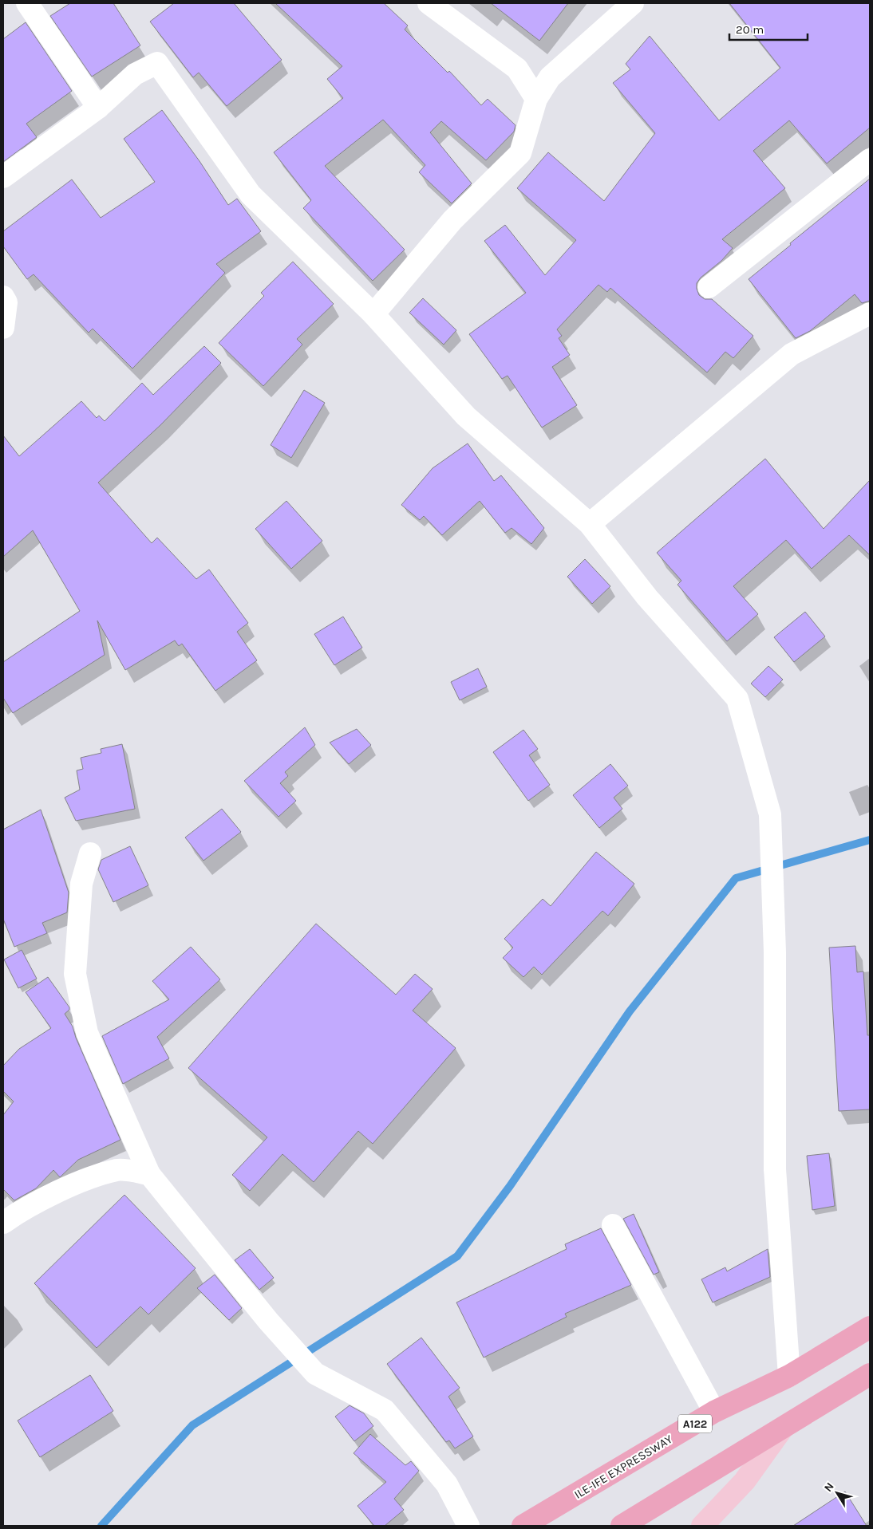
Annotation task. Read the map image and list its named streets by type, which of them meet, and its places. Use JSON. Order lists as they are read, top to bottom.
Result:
{
  "streets": {
    "highway": ["A122", "ILE-IFE EXPRESSWAY"]
  },
  "scale_bar": "20 m",
  "north": "top left"
}
